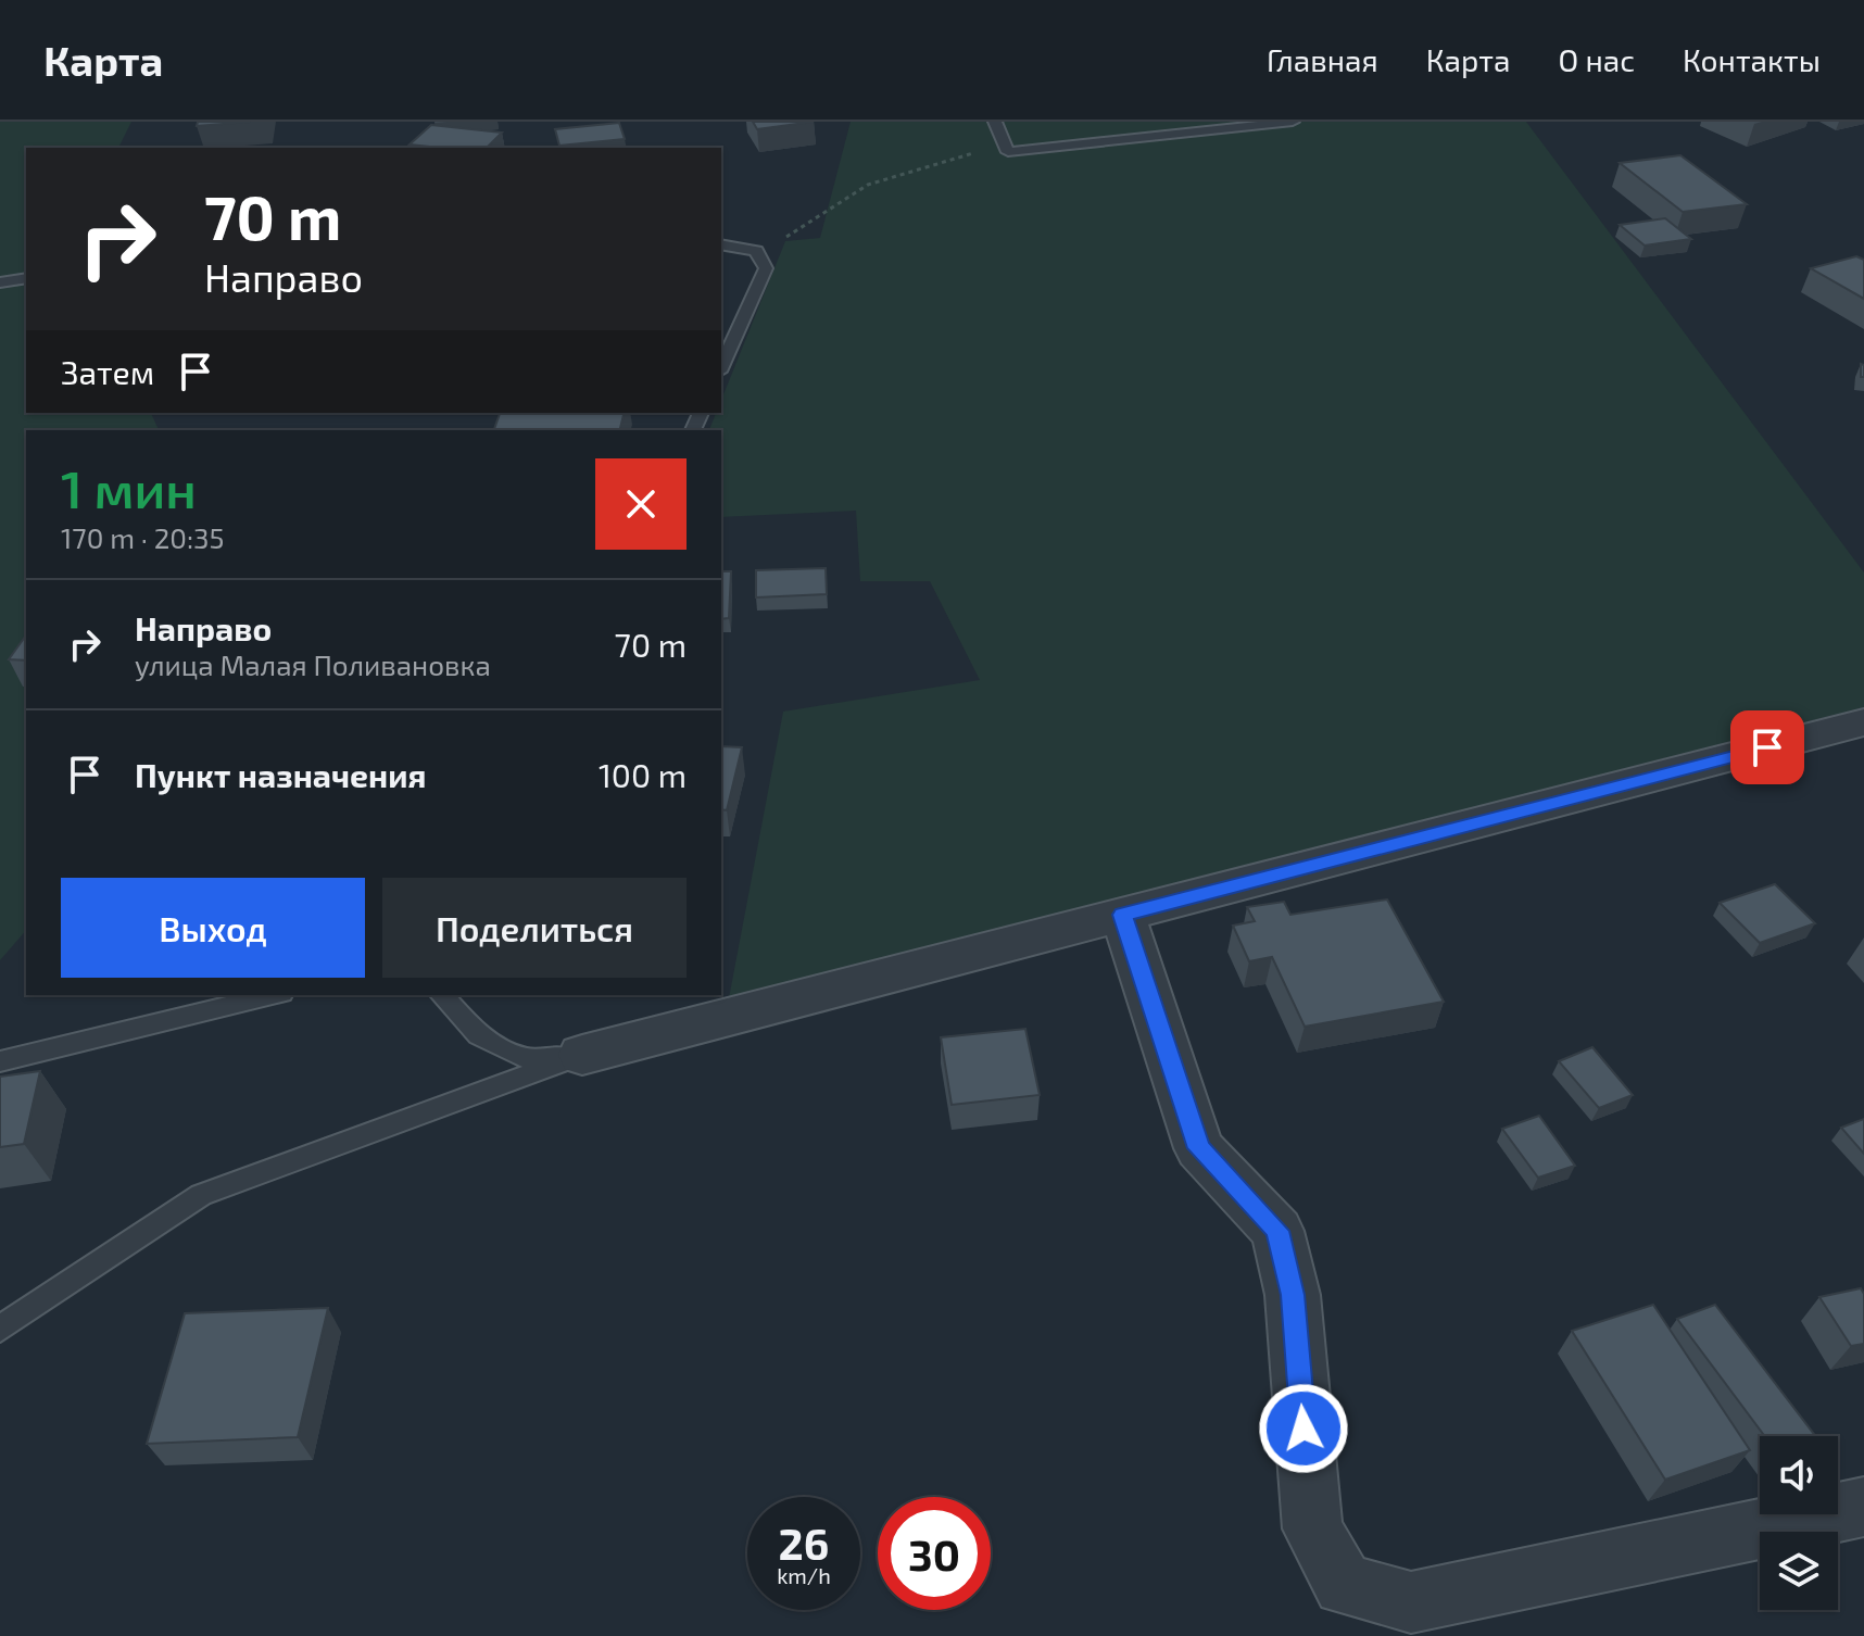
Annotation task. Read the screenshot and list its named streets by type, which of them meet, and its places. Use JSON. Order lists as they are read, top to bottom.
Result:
{
  "page": {
    "header": "Карта",
    "nav": [
      "Главная",
      "Карта",
      "О нас",
      "Контакты"
    ],
    "turn": ["70 m", "Направо"],
    "then": "Затем",
    "heading": ["1 мин", "170 m · 20:35"],
    "list": [
      {
        "name": "Направо",
        "note": "улица Малая Поливановка",
        "value": "70 m"
      },
      {
        "name": "Пункт назначения",
        "value": "100 m"
      }
    ],
    "buttons": ["Выход", "Поделиться"],
    "speed": "26 km/h",
    "limit": "30"
  }
}
